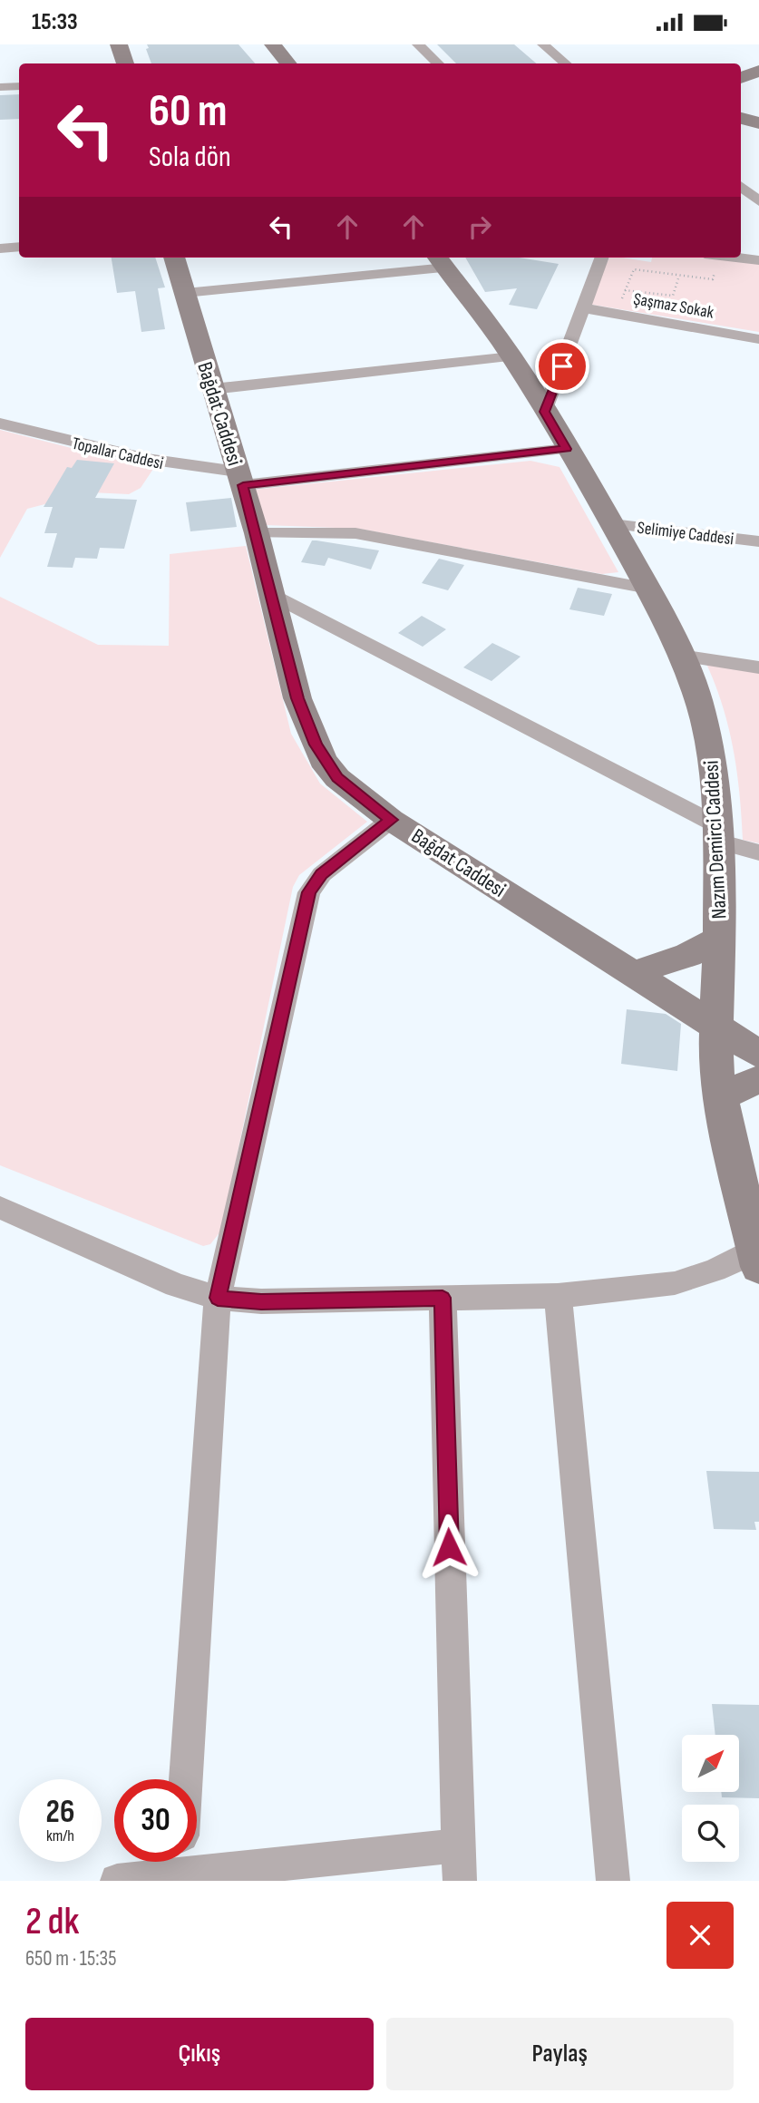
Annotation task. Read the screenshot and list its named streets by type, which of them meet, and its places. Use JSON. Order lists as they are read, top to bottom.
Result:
{
  "streets": {
    "main road": ["Bağdat Caddesi", "Nazım Demirci Caddesi"],
    "street": ["Şaşmaz Sokak", "Topallar Caddesi", "Selimiye Caddesi"]
  },
  "crossings": [
    ["Bağdat Caddesi", "Topallar Caddesi"],
    ["Bağdat Caddesi", "Nazım Demirci Caddesi"],
    ["Topallar Caddesi", "Nazım Demirci Caddesi"],
    ["Selimiye Caddesi", "Nazım Demirci Caddesi"]
  ],
  "north": "top right",
  "page": {
    "status": "15:33",
    "turn": ["60 m", "Sola dön"],
    "speed": "26 km/h",
    "limit": "30",
    "heading": ["2 dk", "650 m · 15:35"],
    "buttons": ["Çıkış", "Paylaş"]
  }
}
